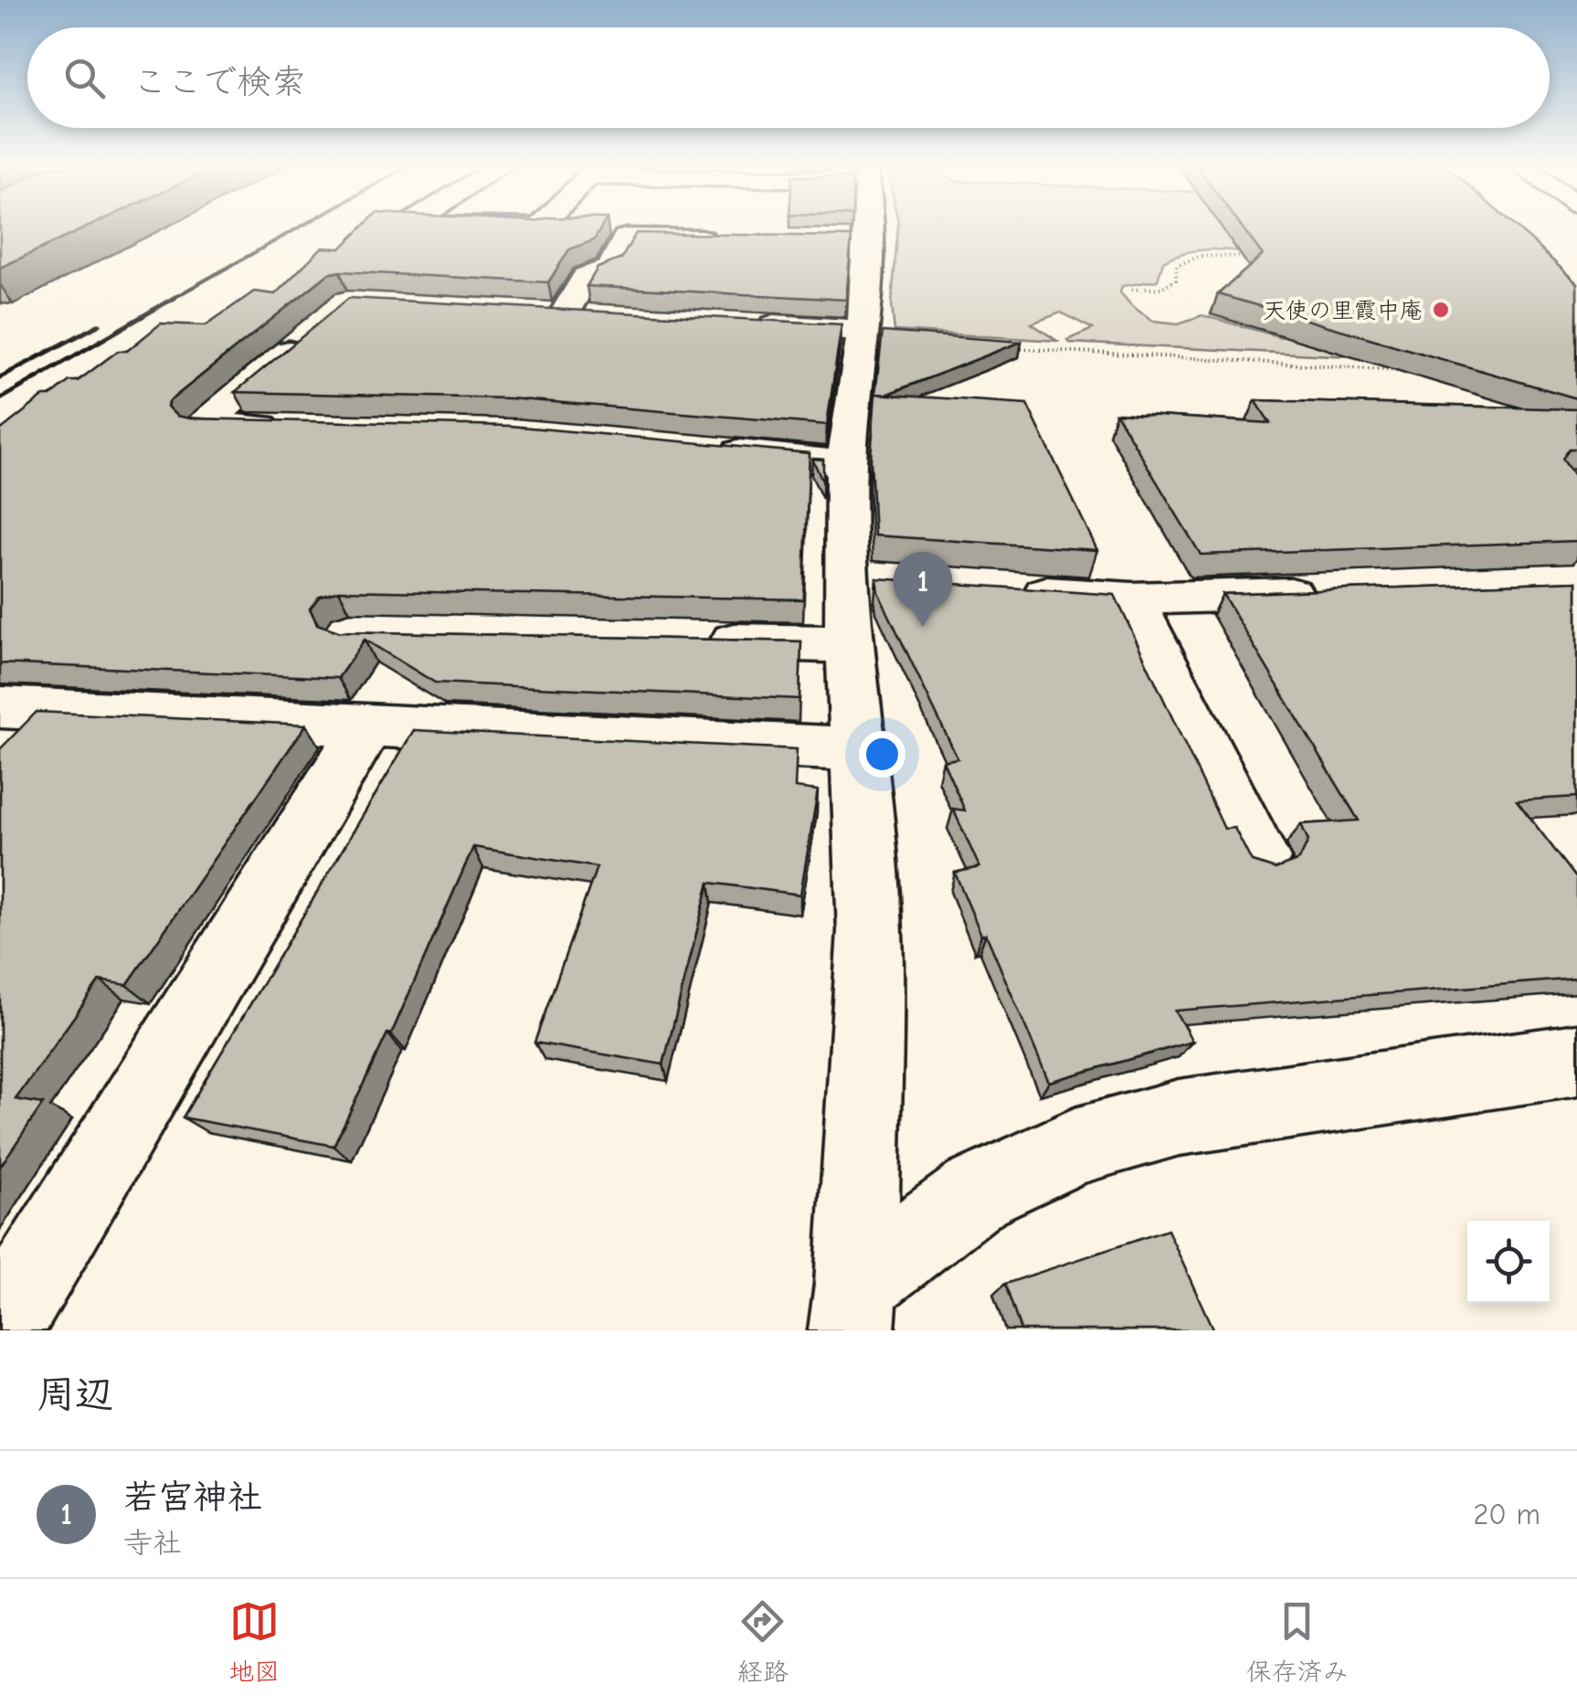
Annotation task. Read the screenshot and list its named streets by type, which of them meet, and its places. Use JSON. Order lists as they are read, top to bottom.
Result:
{
  "places": ["天使の里霞中庵"],
  "page": {
    "search": "ここで検索",
    "pins": "1",
    "heading": "周辺",
    "list": [
      {
        "mark": "1",
        "name": "若宮神社",
        "note": "寺社",
        "value": "20 m"
      }
    ],
    "nav": ["地図", "経路", "保存済み"]
  }
}
